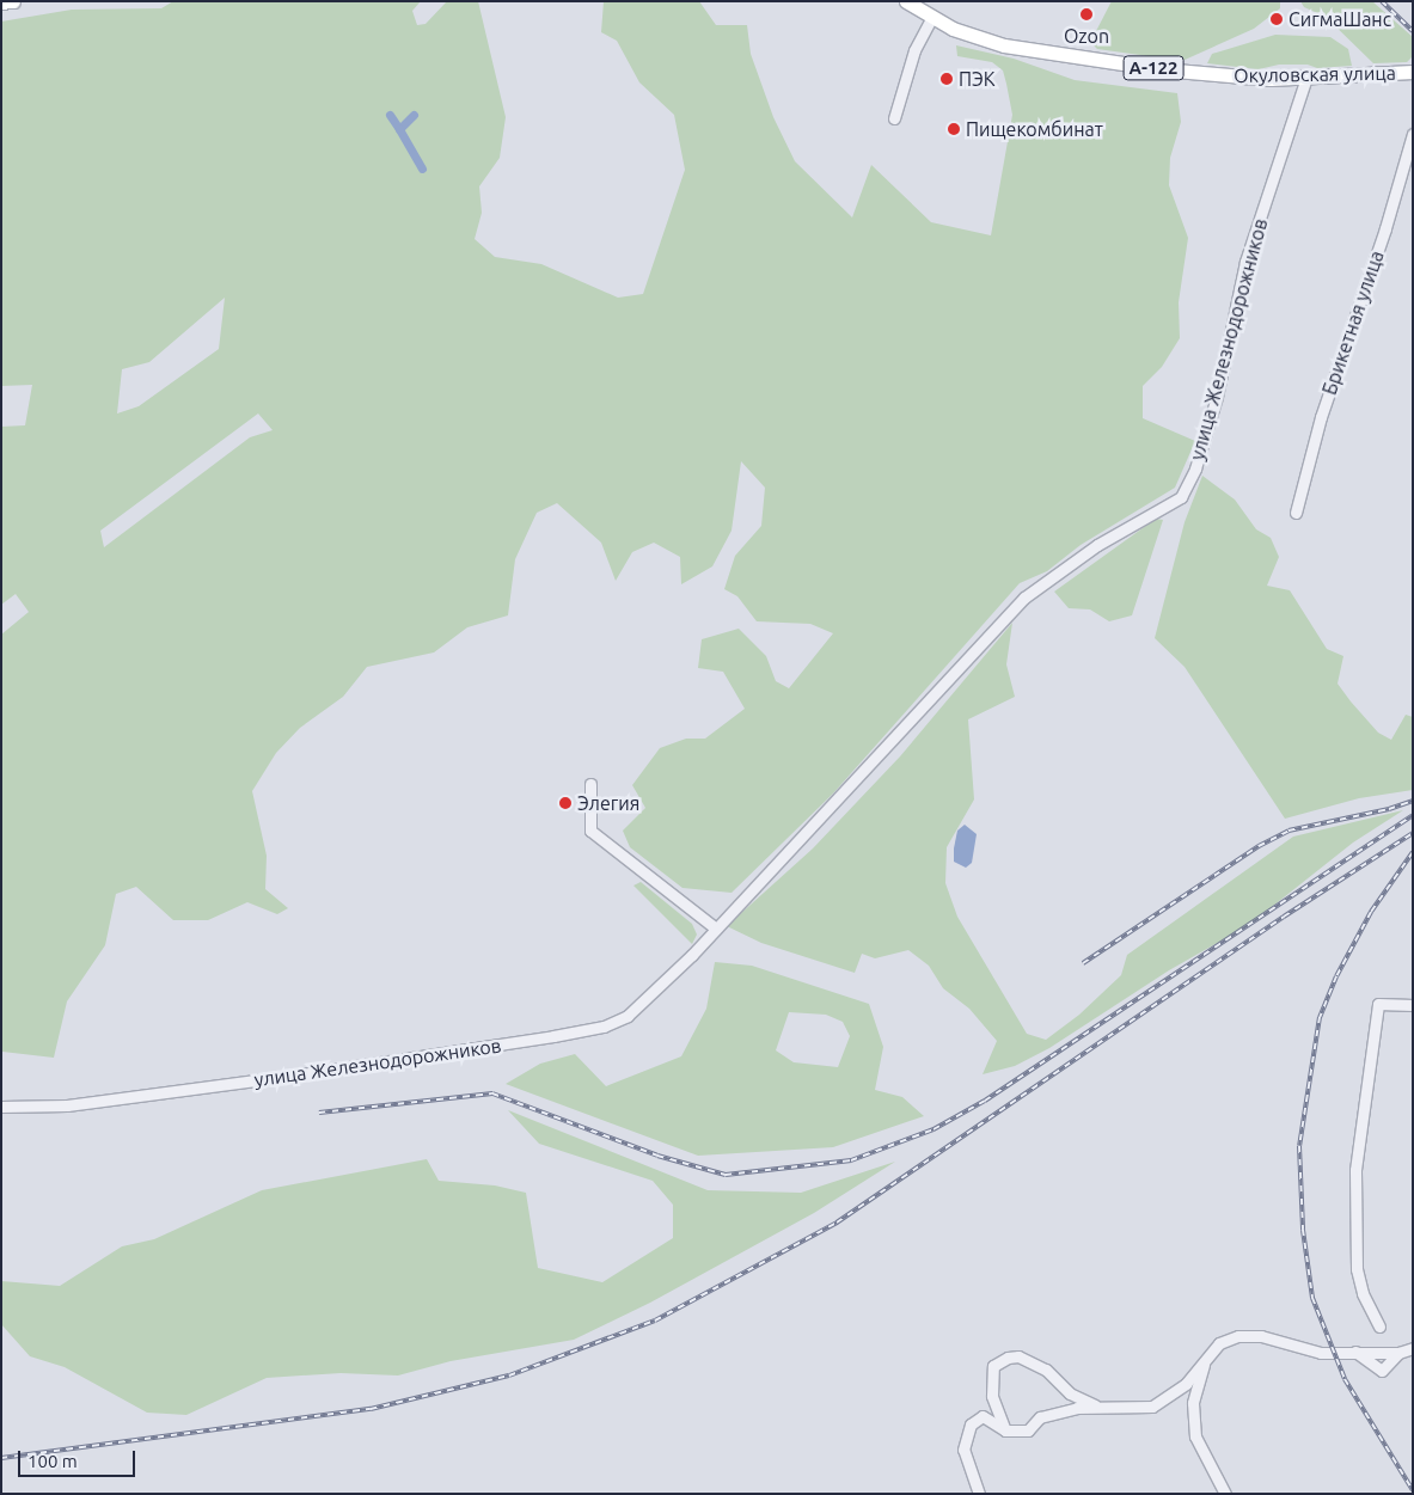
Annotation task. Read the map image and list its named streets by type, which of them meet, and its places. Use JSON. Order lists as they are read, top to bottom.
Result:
{
  "streets": {
    "main road": ["А-122", "Окуловская улица"],
    "street": ["Брикетная улица", "улица Железнодорожников"]
  },
  "crossings": [
    ["Окуловская улица", "улица Железнодорожников"]
  ],
  "places": [
    "Ozon",
    "СигмаШанс",
    "ПЭК",
    "Пищекомбинат",
    "Элегия"
  ],
  "scale_bar": "100 m"
}
